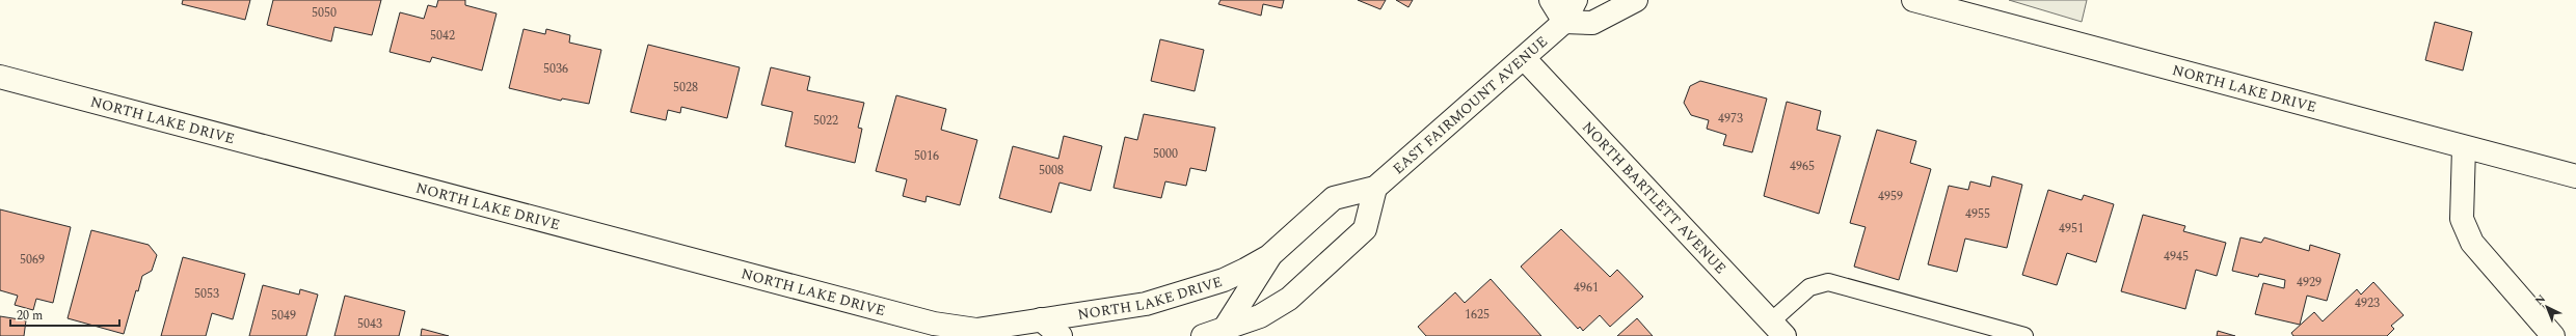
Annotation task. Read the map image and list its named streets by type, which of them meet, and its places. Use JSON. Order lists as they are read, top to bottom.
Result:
{
  "streets": {
    "main road": ["NORTH LAKE DRIVE", "EAST FAIRMOUNT AVENUE", "NORTH BARTLETT AVENUE"]
  },
  "crossings": [
    ["NORTH LAKE DRIVE", "EAST FAIRMOUNT AVENUE"],
    ["EAST FAIRMOUNT AVENUE", "NORTH BARTLETT AVENUE"]
  ],
  "house_numbers": [
    "5050",
    "5042",
    "5036",
    "5028",
    "4973",
    "5022",
    "5000",
    "5016",
    "4965",
    "5008",
    "4959",
    "4955",
    "4951",
    "4945",
    "5069",
    "4929",
    "4961",
    "5053",
    "4923",
    "1625",
    "5049",
    "5043"
  ],
  "scale_bar": "20 m",
  "north": "top left"
}
